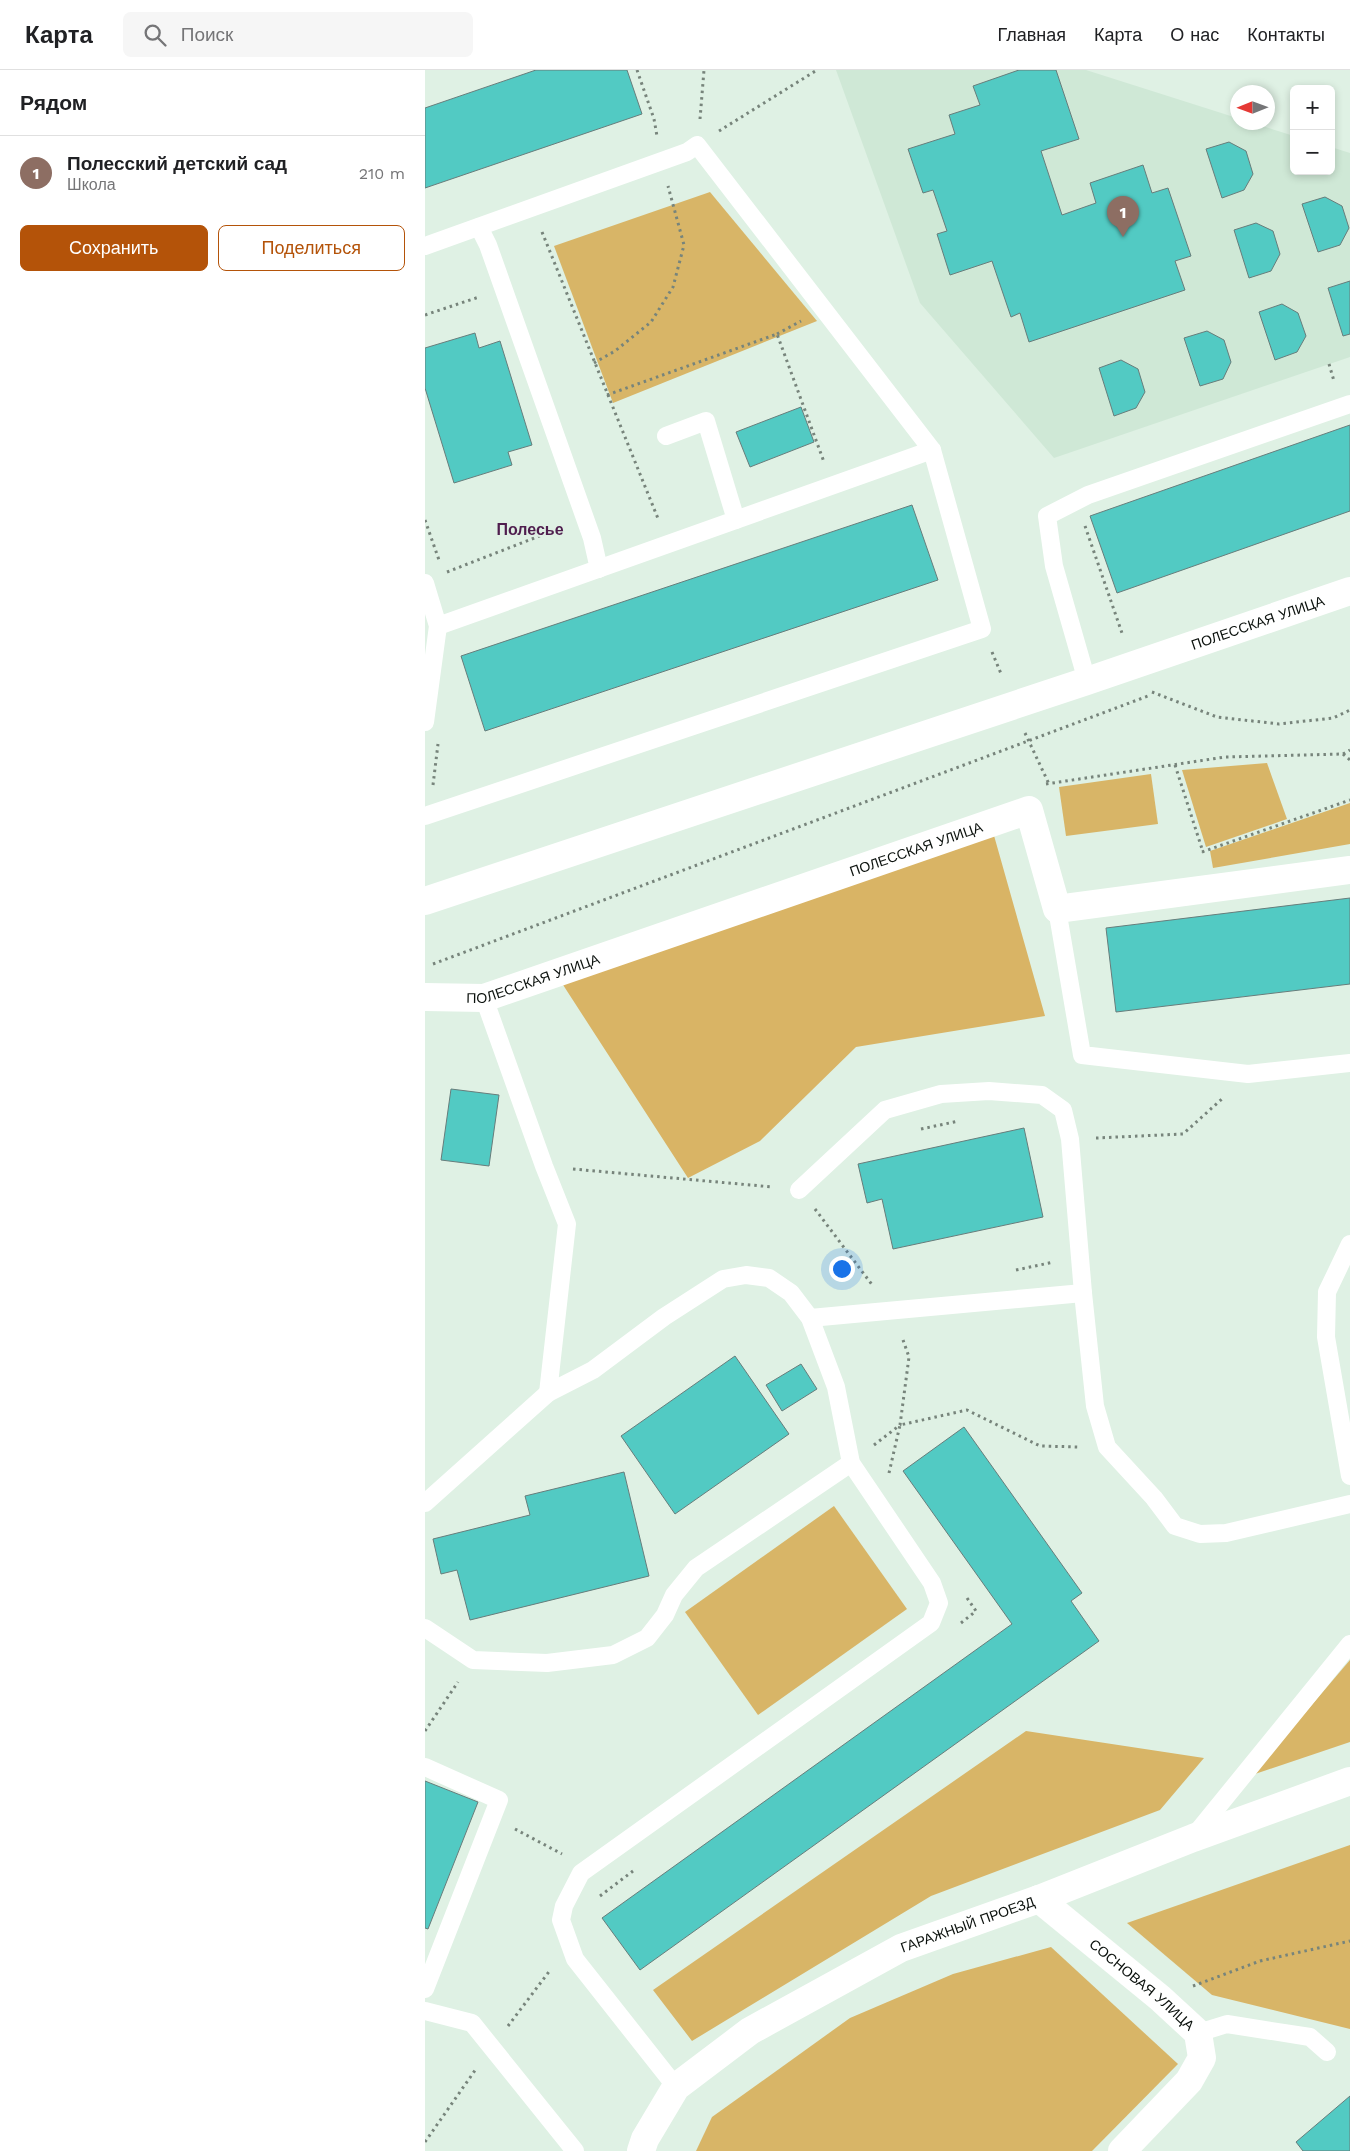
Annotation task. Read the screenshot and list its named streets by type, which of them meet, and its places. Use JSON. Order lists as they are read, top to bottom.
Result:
{
  "streets": {
    "street": ["ПОЛЕССКАЯ УЛИЦА", "ГАРАЖНЫЙ ПРОЕЗД", "СОСНОВАЯ УЛИЦА"]
  },
  "crossings": [
    ["ГАРАЖНЫЙ ПРОЕЗД", "СОСНОВАЯ УЛИЦА"]
  ],
  "districts": ["Полесье"],
  "north": "left",
  "page": {
    "header": "Карта",
    "search": "Поиск",
    "nav": [
      "Главная",
      "Карта",
      "О нас",
      "Контакты"
    ],
    "heading": "Рядом",
    "map_buttons": ["+", "−"],
    "list": [
      {
        "mark": "1",
        "name": "Полесский детский сад",
        "note": "Школа",
        "value": "210 m"
      }
    ],
    "pins": "1",
    "buttons": ["Сохранить", "Поделиться"]
  }
}
